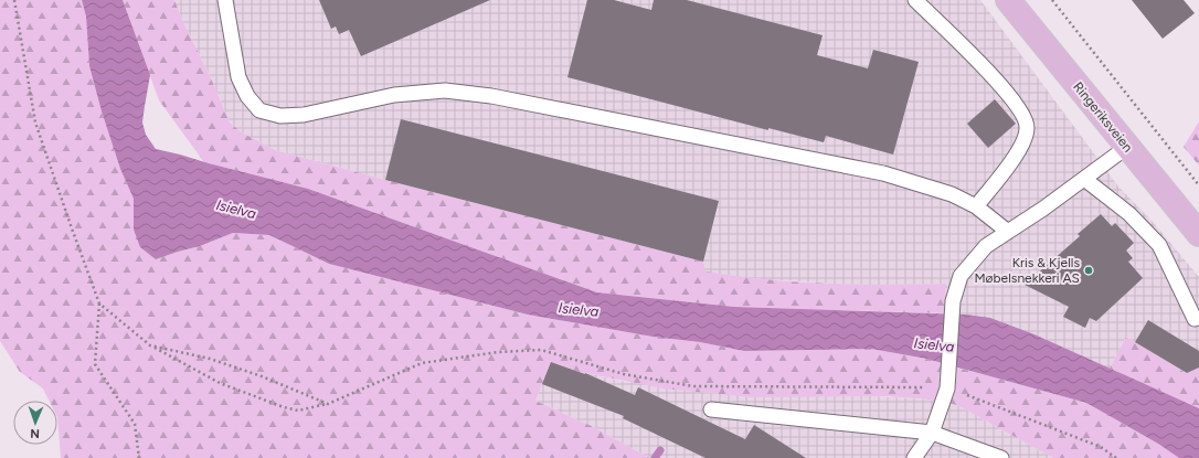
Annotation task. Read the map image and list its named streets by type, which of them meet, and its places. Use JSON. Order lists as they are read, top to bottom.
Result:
{
  "streets": {
    "main road": ["Ringeriksveien"]
  },
  "water": ["Isielva"],
  "places": ["Kris & Kjells Møbelsnekkeri AS"],
  "north": "bottom"
}
